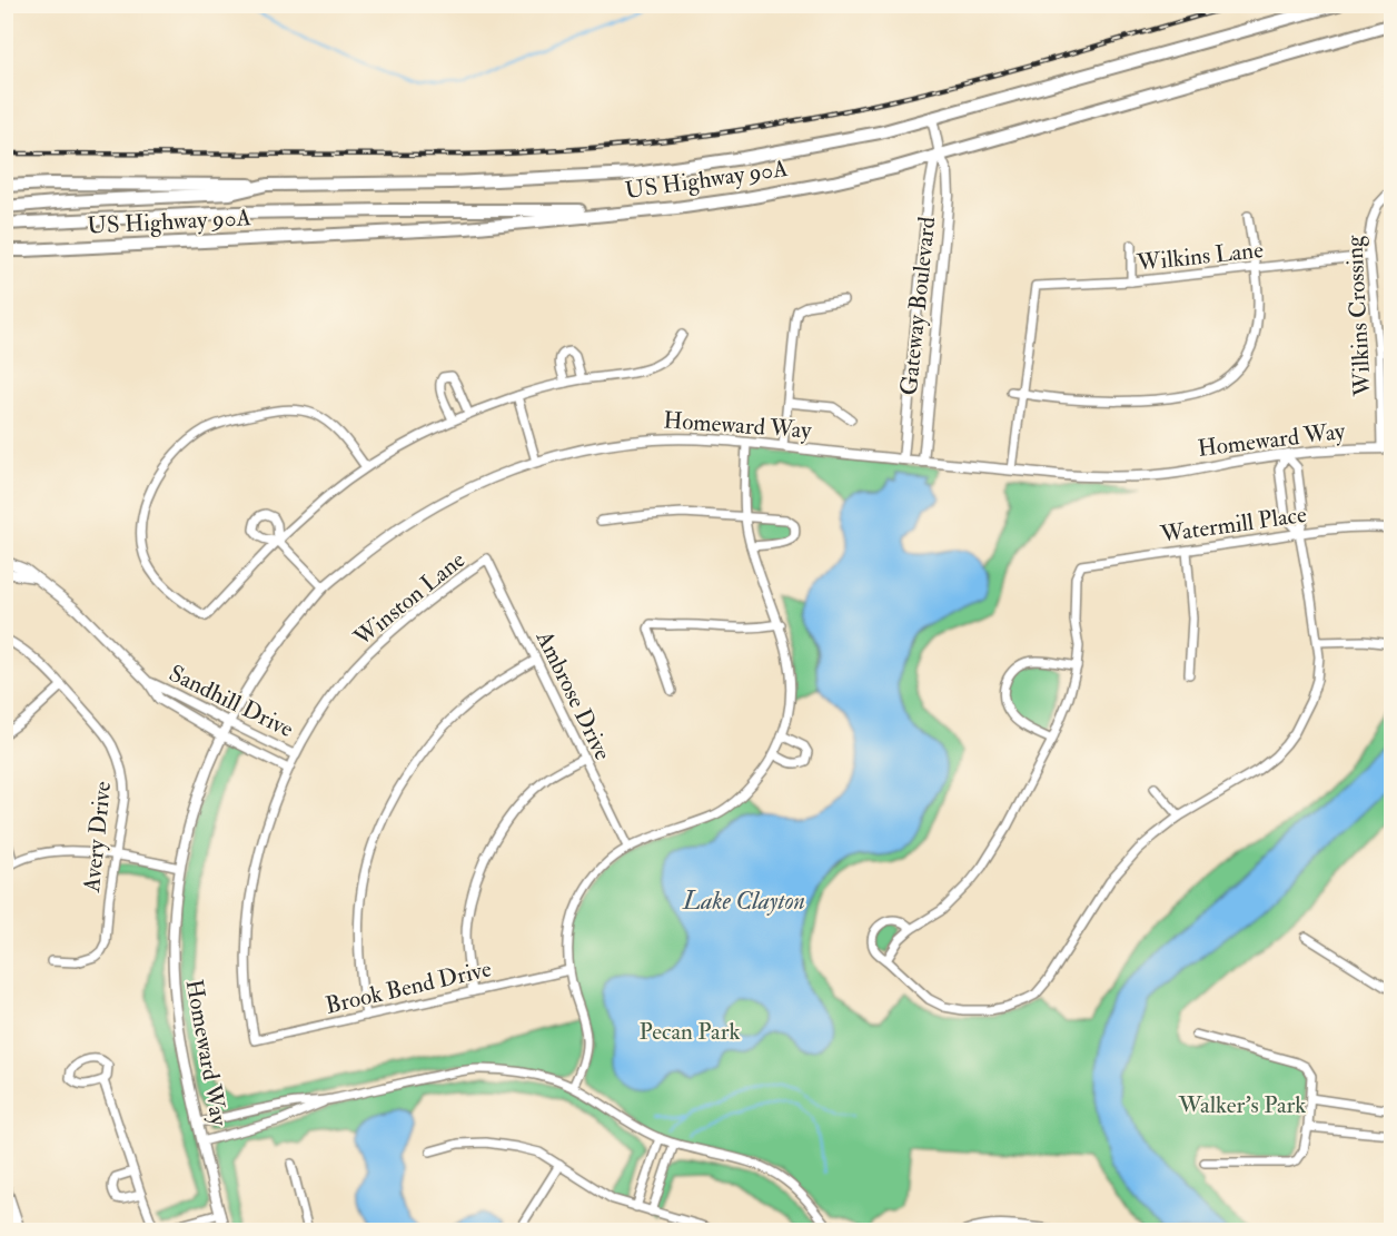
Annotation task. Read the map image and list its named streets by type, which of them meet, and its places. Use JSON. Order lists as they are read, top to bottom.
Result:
{
  "streets": {
    "main road": ["US Highway 90A"],
    "street": [
      "Wilkins Lane",
      "Gateway Boulevard",
      "Wilkins Crossing",
      "Homeward Way",
      "Watermill Place",
      "Winston Lane",
      "Ambrose Drive",
      "Sandhill Drive",
      "Avery Drive",
      "Brook Bend Drive"
    ]
  },
  "crossings": [
    ["US Highway 90A", "Gateway Boulevard"],
    ["Wilkins Lane", "Wilkins Crossing"],
    ["Gateway Boulevard", "Homeward Way"],
    ["Wilkins Crossing", "Homeward Way"],
    ["Homeward Way", "Sandhill Drive"],
    ["Winston Lane", "Ambrose Drive"],
    ["Winston Lane", "Sandhill Drive"],
    ["Winston Lane", "Brook Bend Drive"]
  ],
  "water": ["Lake Clayton"],
  "parks": ["Pecan Park", "Walker's Park"]
}
